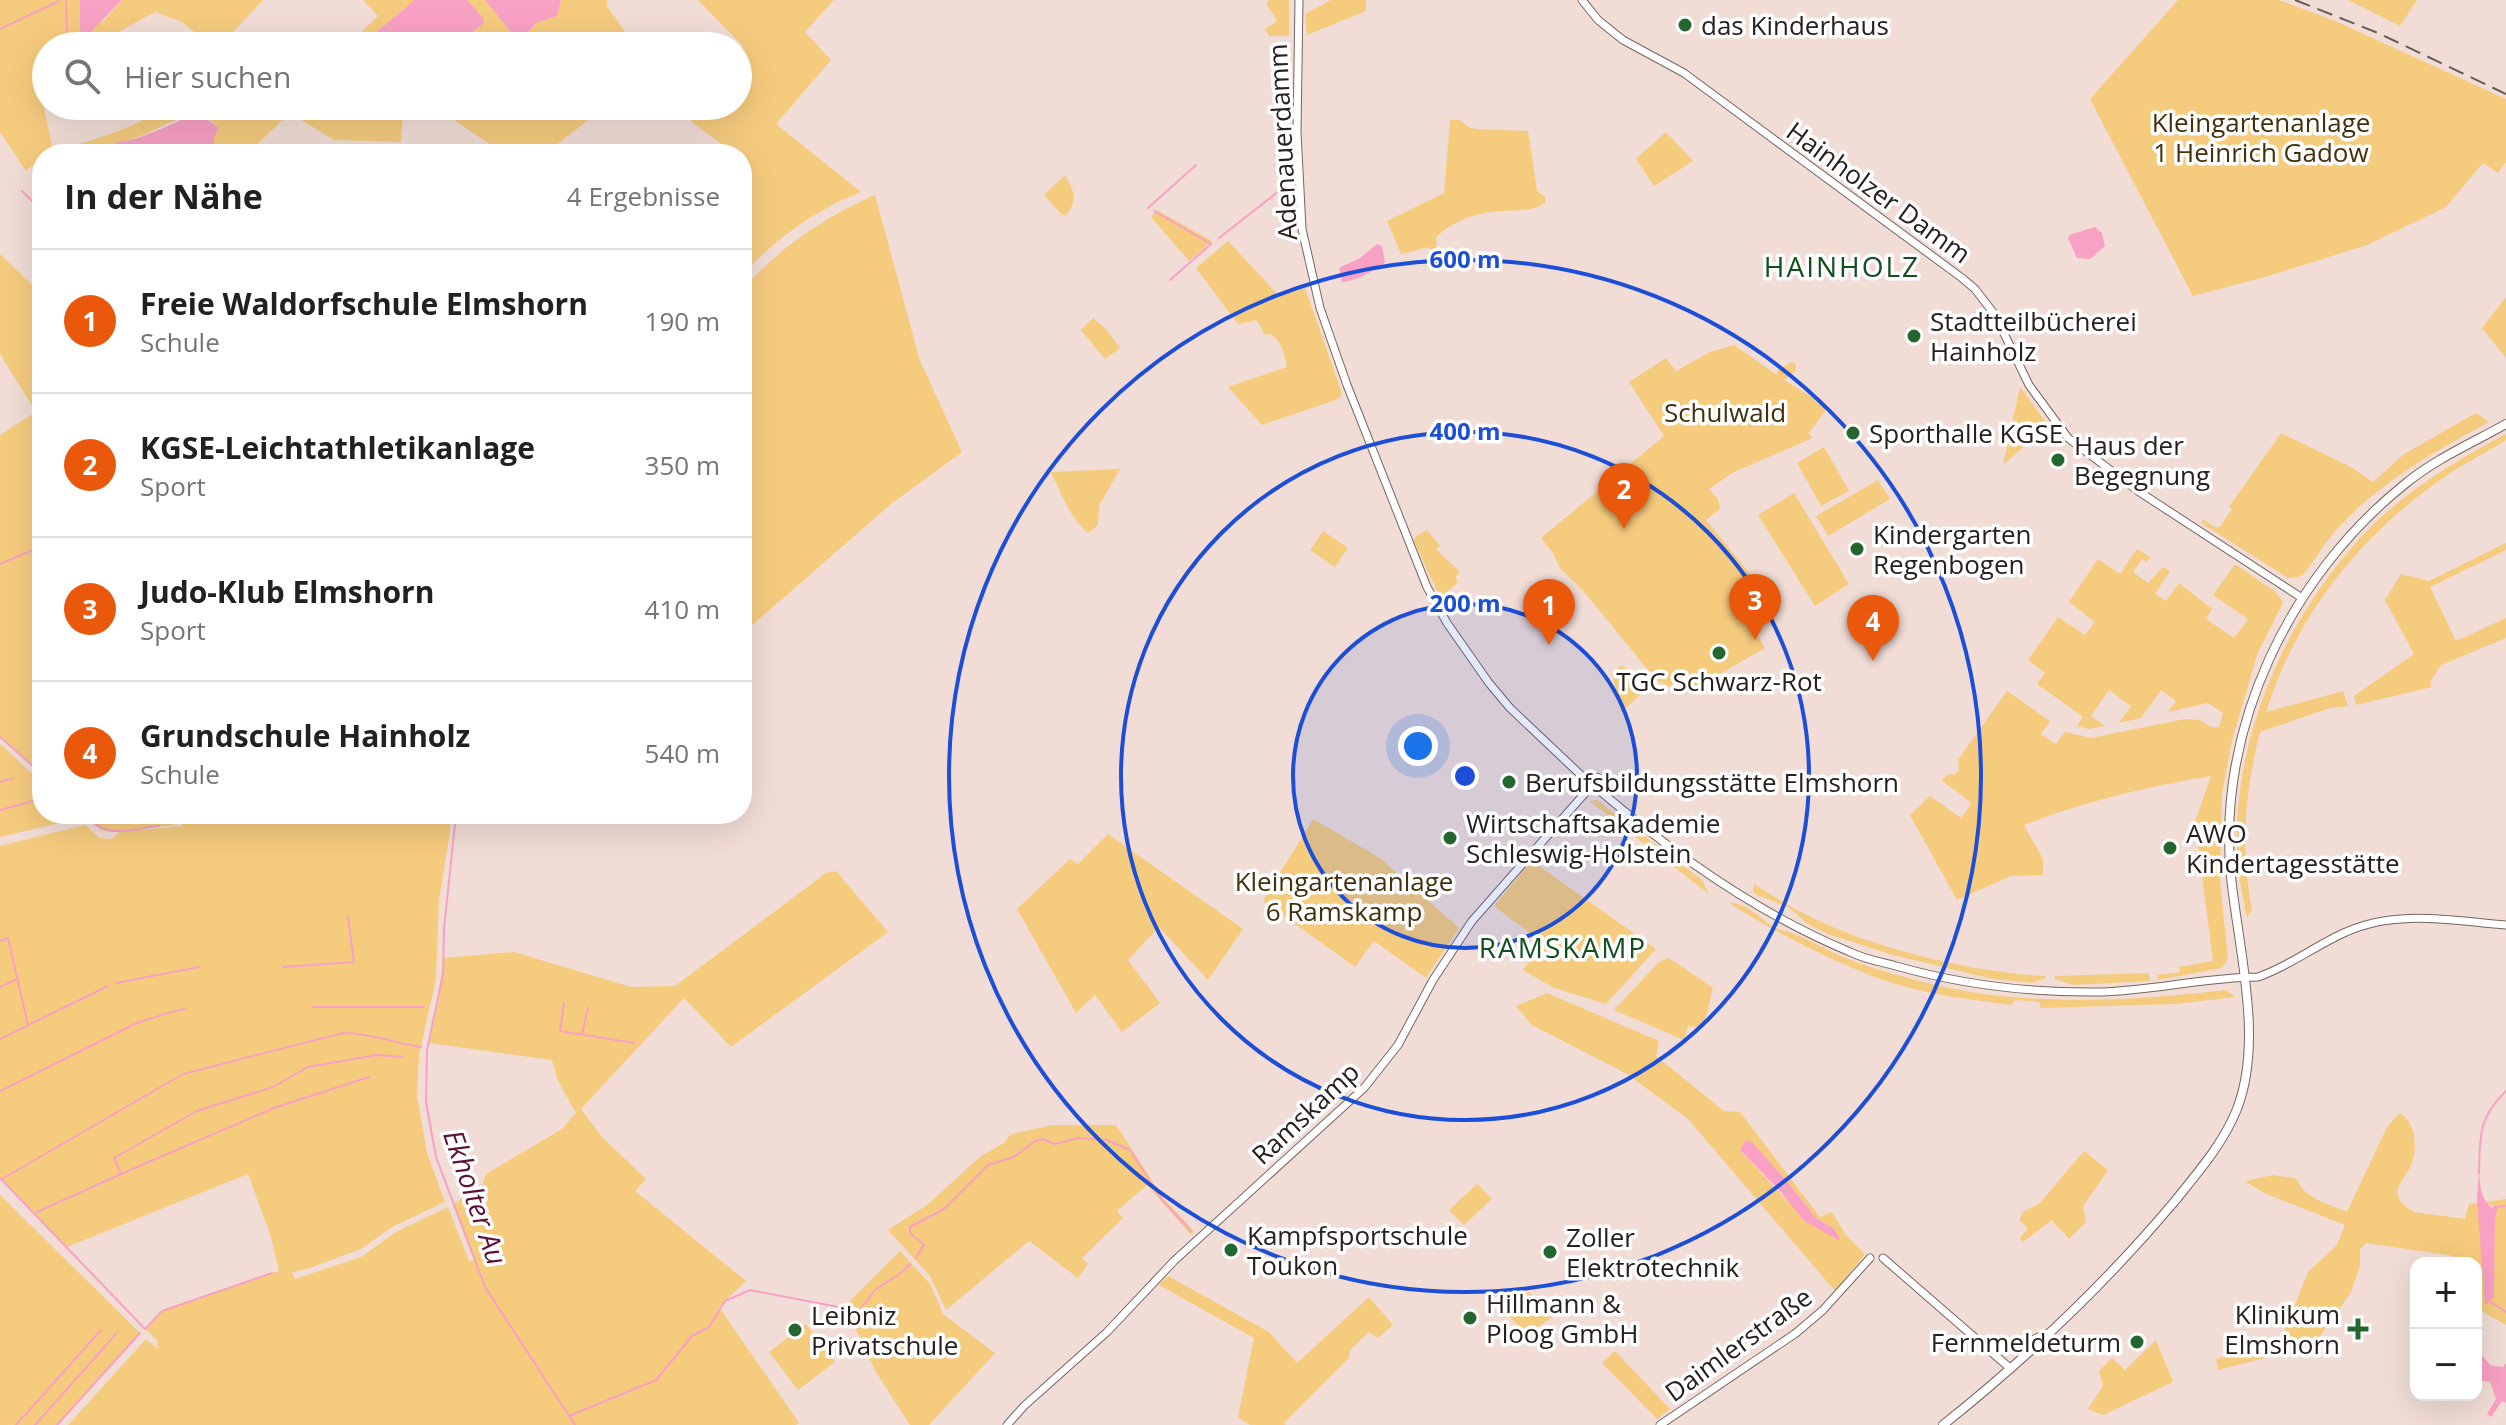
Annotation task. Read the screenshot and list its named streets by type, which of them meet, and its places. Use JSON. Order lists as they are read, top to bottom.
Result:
{
  "streets": {
    "street": [
      "Adenauerdamm",
      "Hainholzer Damm",
      "Ramskamp",
      "Daimlerstraße"
    ]
  },
  "crossings": [
    ["Adenauerdamm", "Ramskamp"]
  ],
  "districts": ["HAINHOLZ", "RAMSKAMP"],
  "water": ["Ekholter Au"],
  "parks": ["Kleingartenanlage 1 Heinrich Gadow", "Schulwald", "Kleingartenanlage 6 Ramskamp"],
  "places": {
    "other": [
      "das Kinderhaus",
      "Stadtteilbücherei Hainholz",
      "Sporthalle KGSE",
      "Haus der Begegnung",
      "Kindergarten Regenbogen",
      "TGC Schwarz-Rot",
      "Berufsbildungsstätte Elmshorn",
      "Wirtschaftsakademie Schleswig-Holstein",
      "AWO Kindertagesstätte",
      "Kampfsportschule Toukon",
      "Zoller Elektrotechnik",
      "Hillmann & Ploog GmbH",
      "Leibniz Privatschule",
      "Fernmeldeturm"
    ],
    "health": ["Klinikum Elmshorn"]
  },
  "page": {
    "search": "Hier suchen",
    "heading": ["In der Nähe", "4 Ergebnisse"],
    "list": [
      {
        "mark": "1",
        "name": "Freie Waldorfschule Elmshorn",
        "note": "Schule",
        "value": "190 m"
      },
      {
        "mark": "2",
        "name": "KGSE-Leichtathletikanlage",
        "note": "Sport",
        "value": "350 m"
      },
      {
        "mark": "3",
        "name": "Judo-Klub Elmshorn",
        "note": "Sport",
        "value": "410 m"
      },
      {
        "mark": "4",
        "name": "Grundschule Hainholz",
        "note": "Schule",
        "value": "540 m"
      }
    ],
    "pins": [
      "2",
      "3",
      "1",
      "4"
    ],
    "map_buttons": ["+", "−"]
  },
  "rings": ["600 m", "400 m", "200 m"]
}
